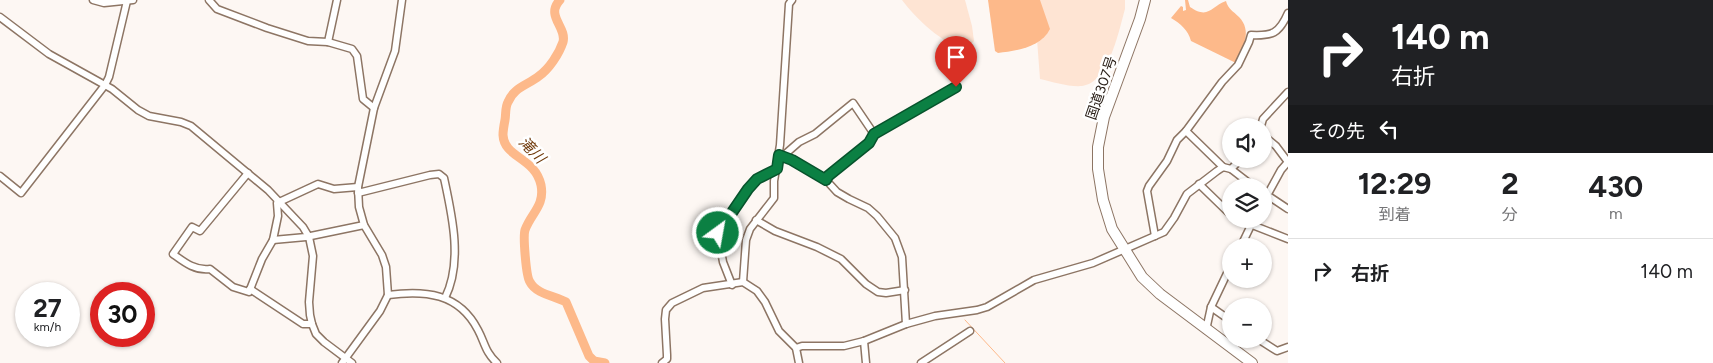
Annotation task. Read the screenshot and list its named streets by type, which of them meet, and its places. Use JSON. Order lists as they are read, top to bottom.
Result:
{
  "streets": {
    "highway": ["国道307号"]
  },
  "water": ["滝川"],
  "page": {
    "turn": ["140 m", "右折"],
    "then": "その先",
    "map_buttons": ["+", "−"],
    "eta": [
      "12:29",
      "到着",
      "2",
      "分",
      "430",
      "m"
    ],
    "list": [
      {
        "name": "右折",
        "value": "140 m"
      }
    ],
    "speed": "27 km/h",
    "limit": "30"
  }
}
